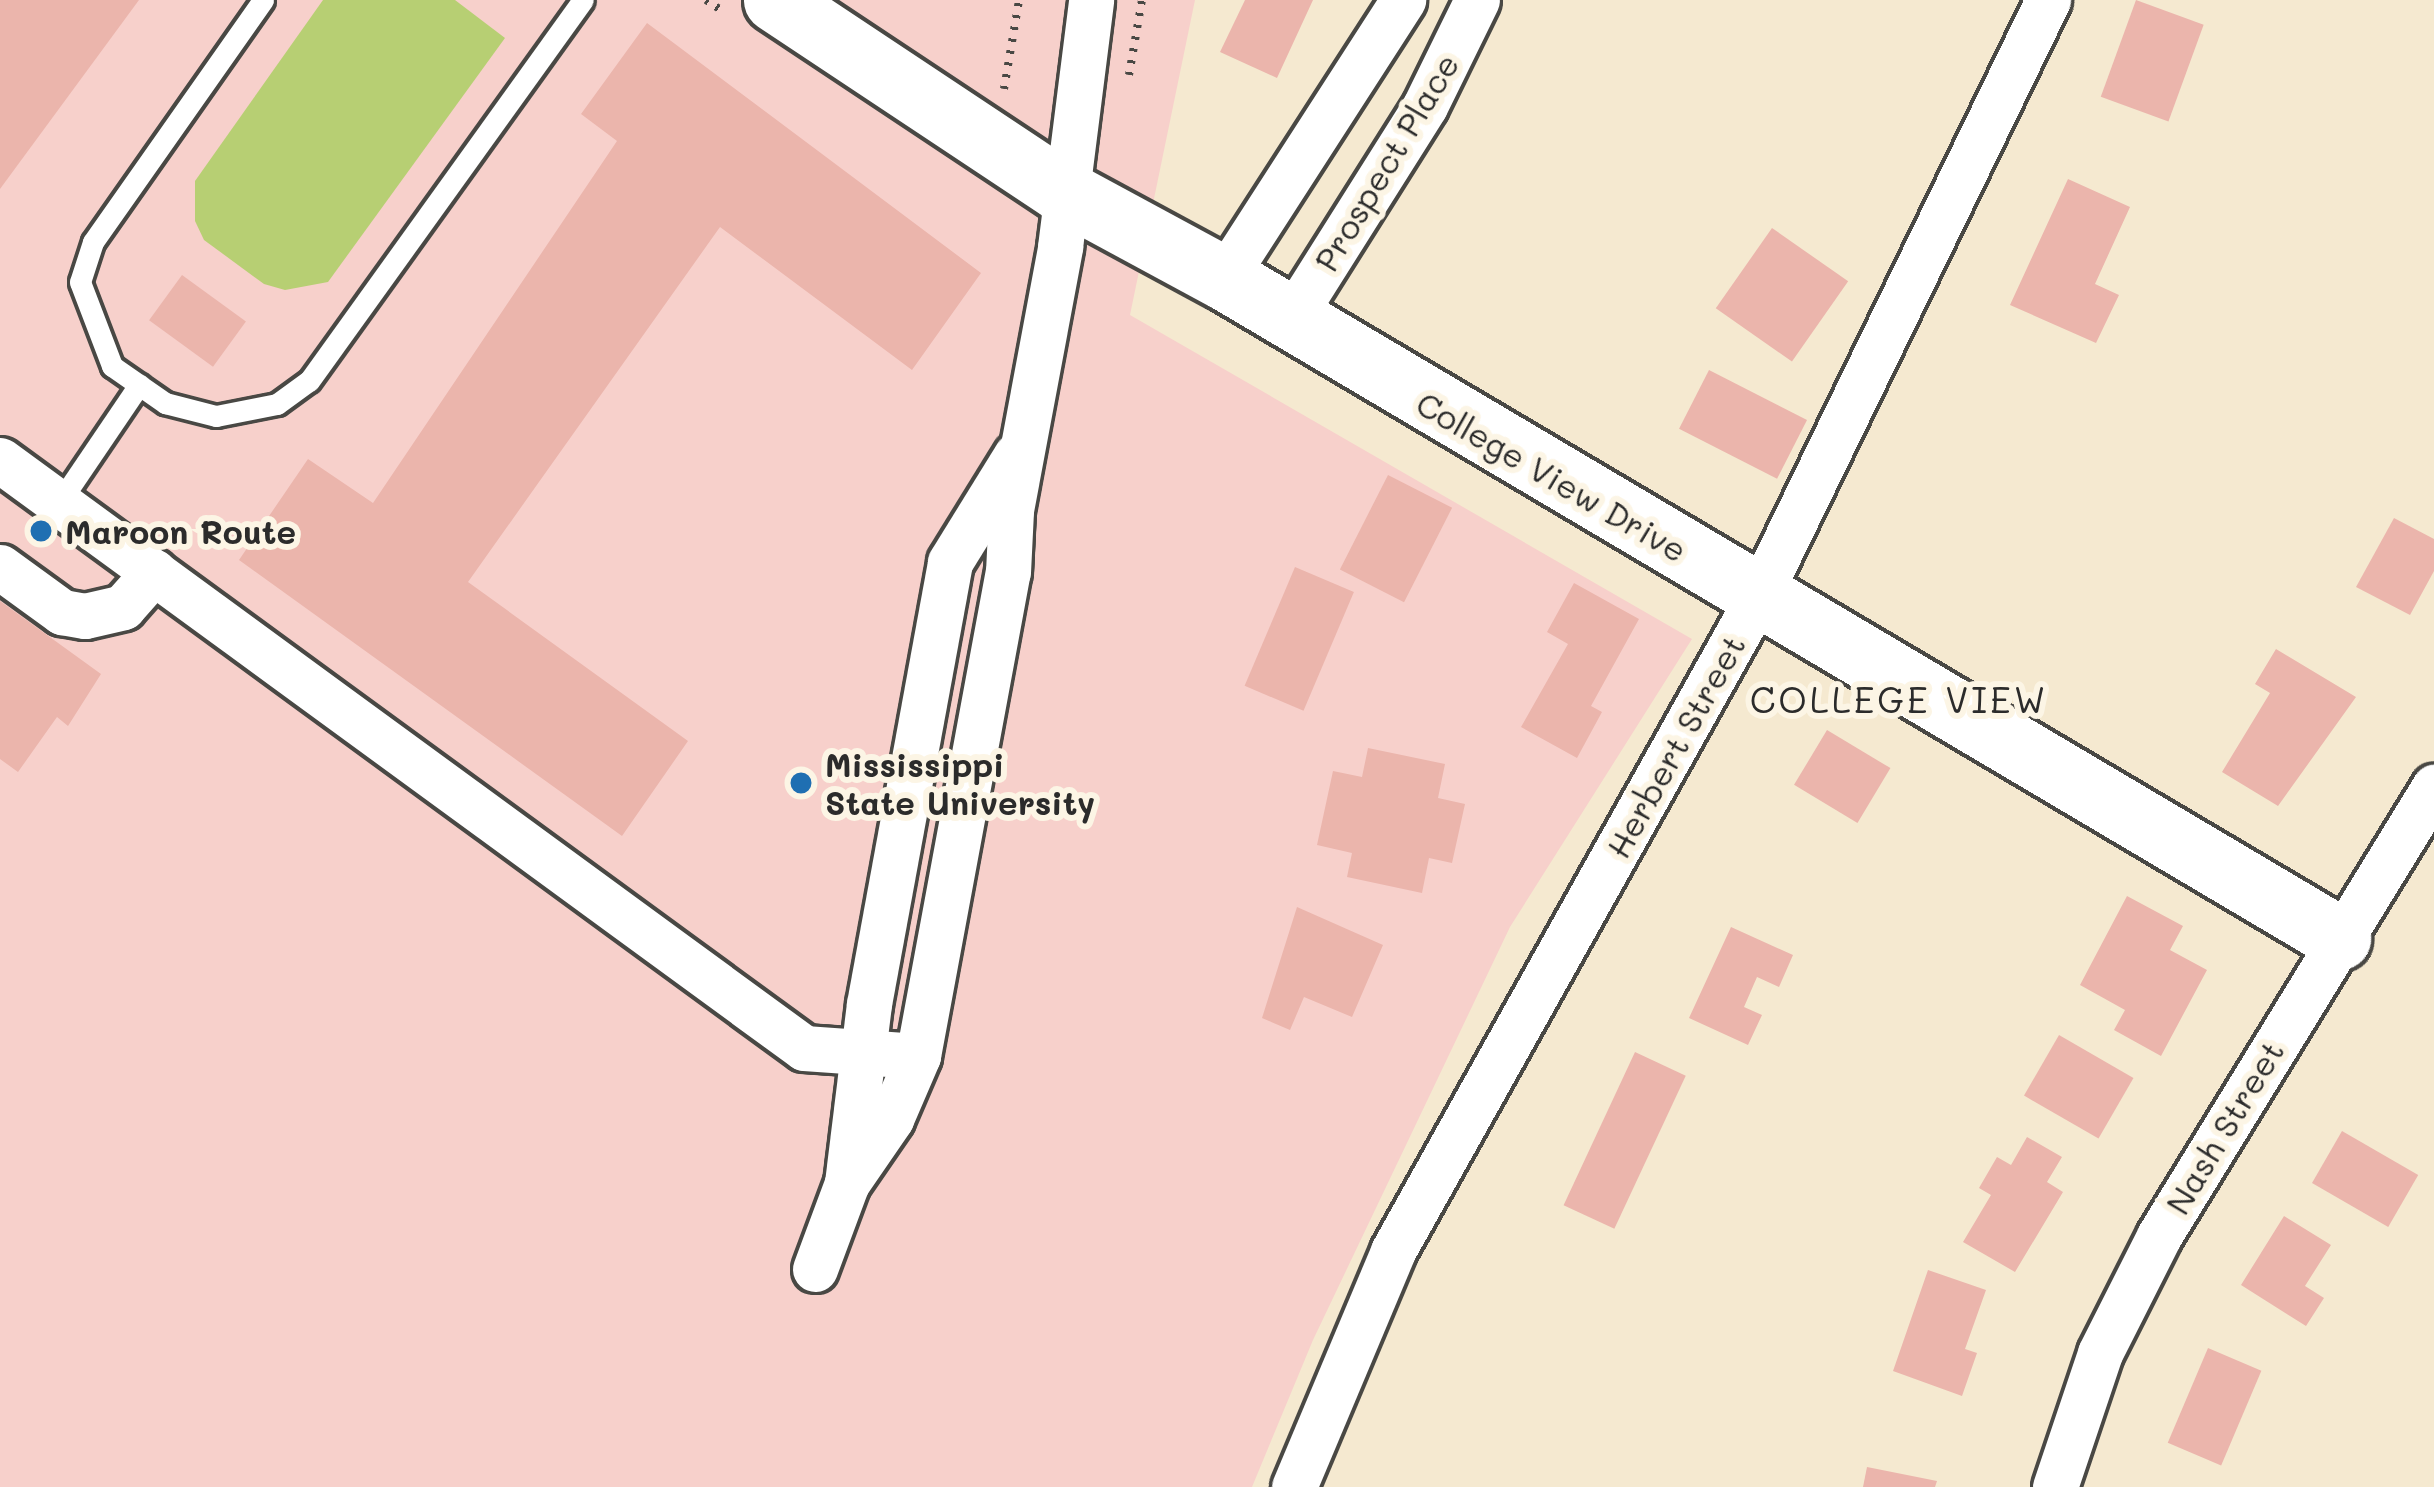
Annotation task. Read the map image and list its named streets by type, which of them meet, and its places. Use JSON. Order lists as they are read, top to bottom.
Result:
{
  "streets": {
    "street": [
      "Prospect Place",
      "College View Drive",
      "Herbert Street",
      "Nash Street"
    ]
  },
  "crossings": [
    ["Prospect Place", "College View Drive"],
    ["College View Drive", "Herbert Street"],
    ["College View Drive", "Nash Street"]
  ],
  "districts": ["COLLEGE VIEW"],
  "places": ["Maroon Route", "Mississippi State University"]
}
